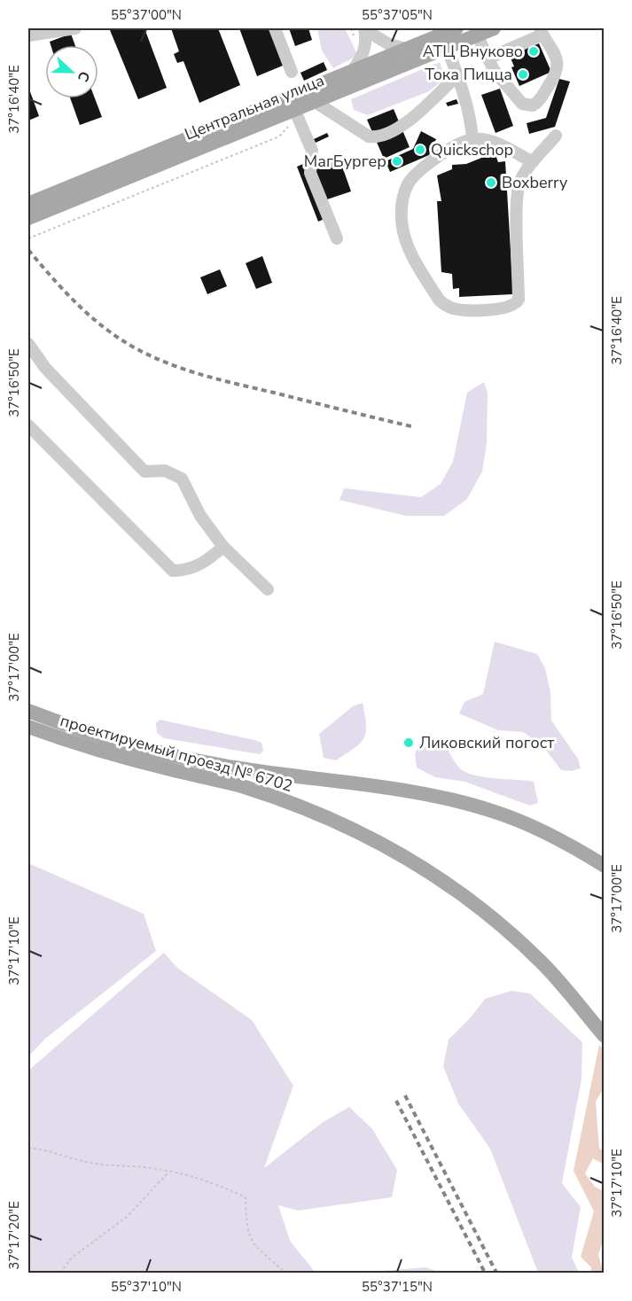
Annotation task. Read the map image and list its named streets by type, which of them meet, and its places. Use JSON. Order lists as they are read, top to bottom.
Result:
{
  "streets": {
    "main road": ["Центральная улица", "проектируемый проезд № 6702"]
  },
  "places": [
    "АТЦ Внуково",
    "Тока Пицца",
    "Quickschop",
    "МагБургер",
    "Boxberry",
    "Ликовский погост"
  ],
  "north": "right",
  "coordinates": [
    "55°37'00\"N",
    "55°37'05\"N",
    "37°16'40\"E",
    "37°16'50\"E",
    "37°17'00\"E",
    "37°17'10\"E",
    "37°17'20\"E",
    "55°37'10\"N",
    "55°37'15\"N"
  ]
}
